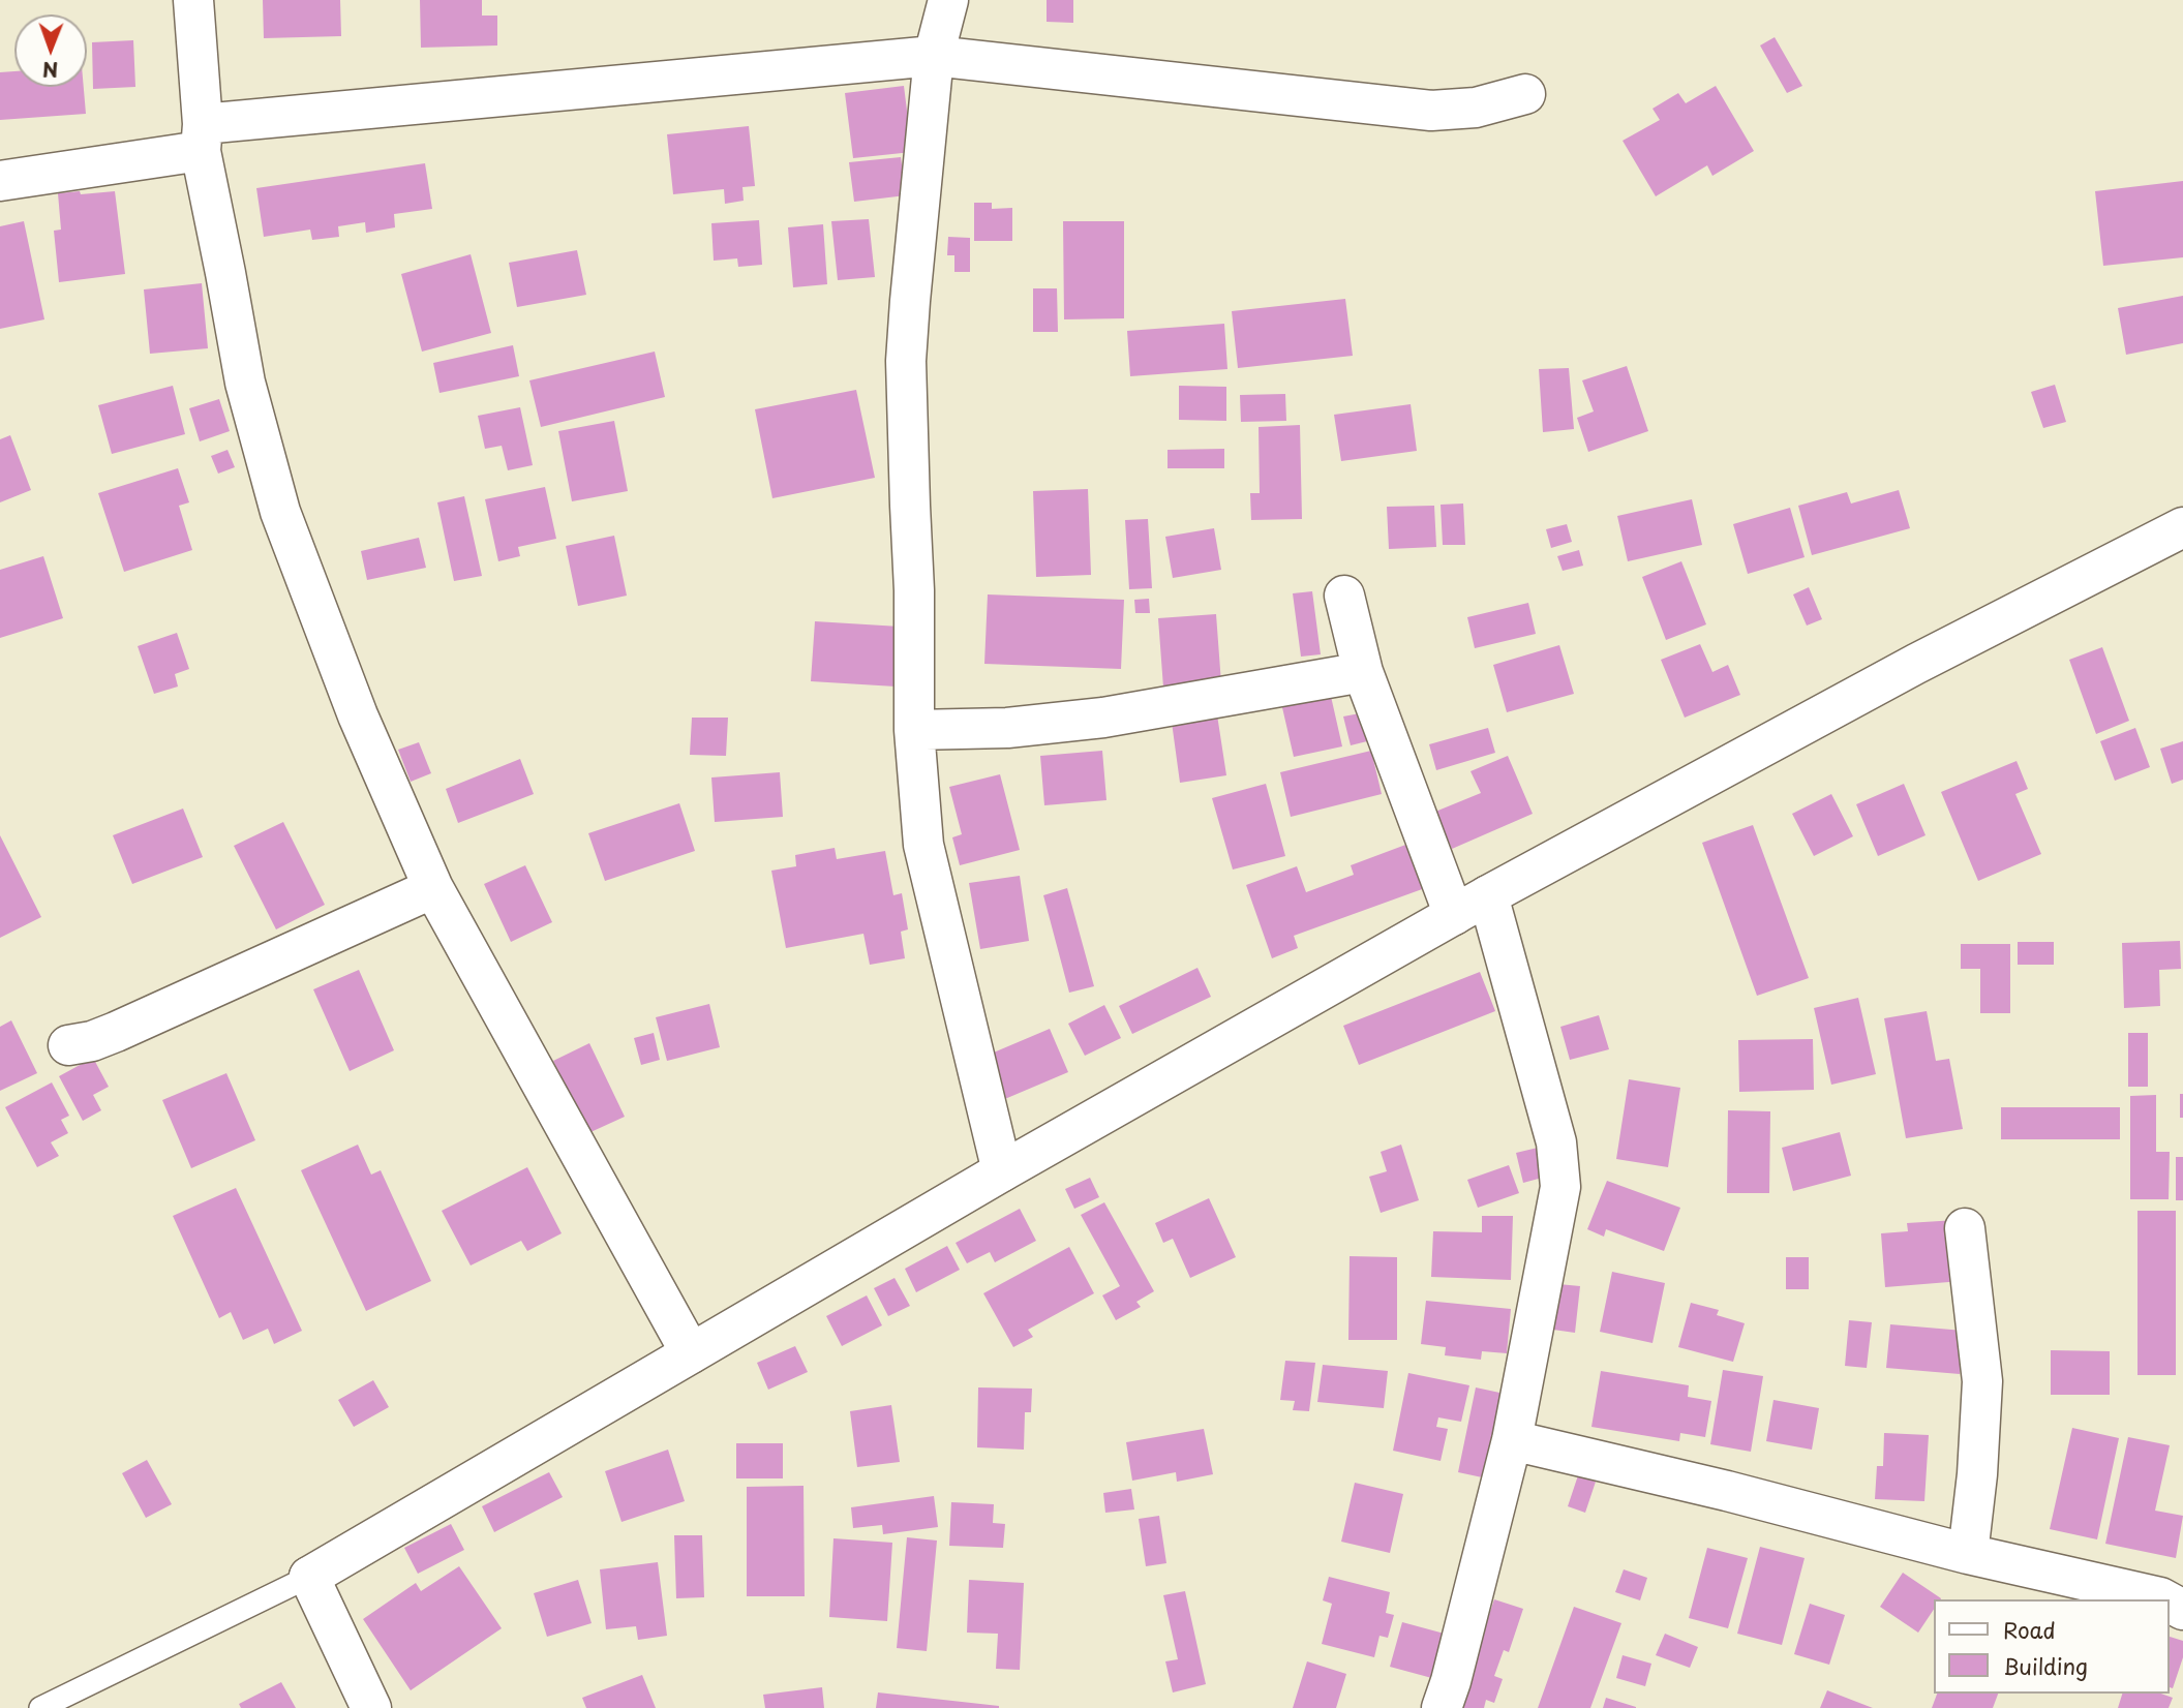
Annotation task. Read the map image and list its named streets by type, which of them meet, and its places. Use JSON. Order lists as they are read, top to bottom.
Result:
{
  "legend": ["Road", "Building"],
  "north": "bottom"
}
